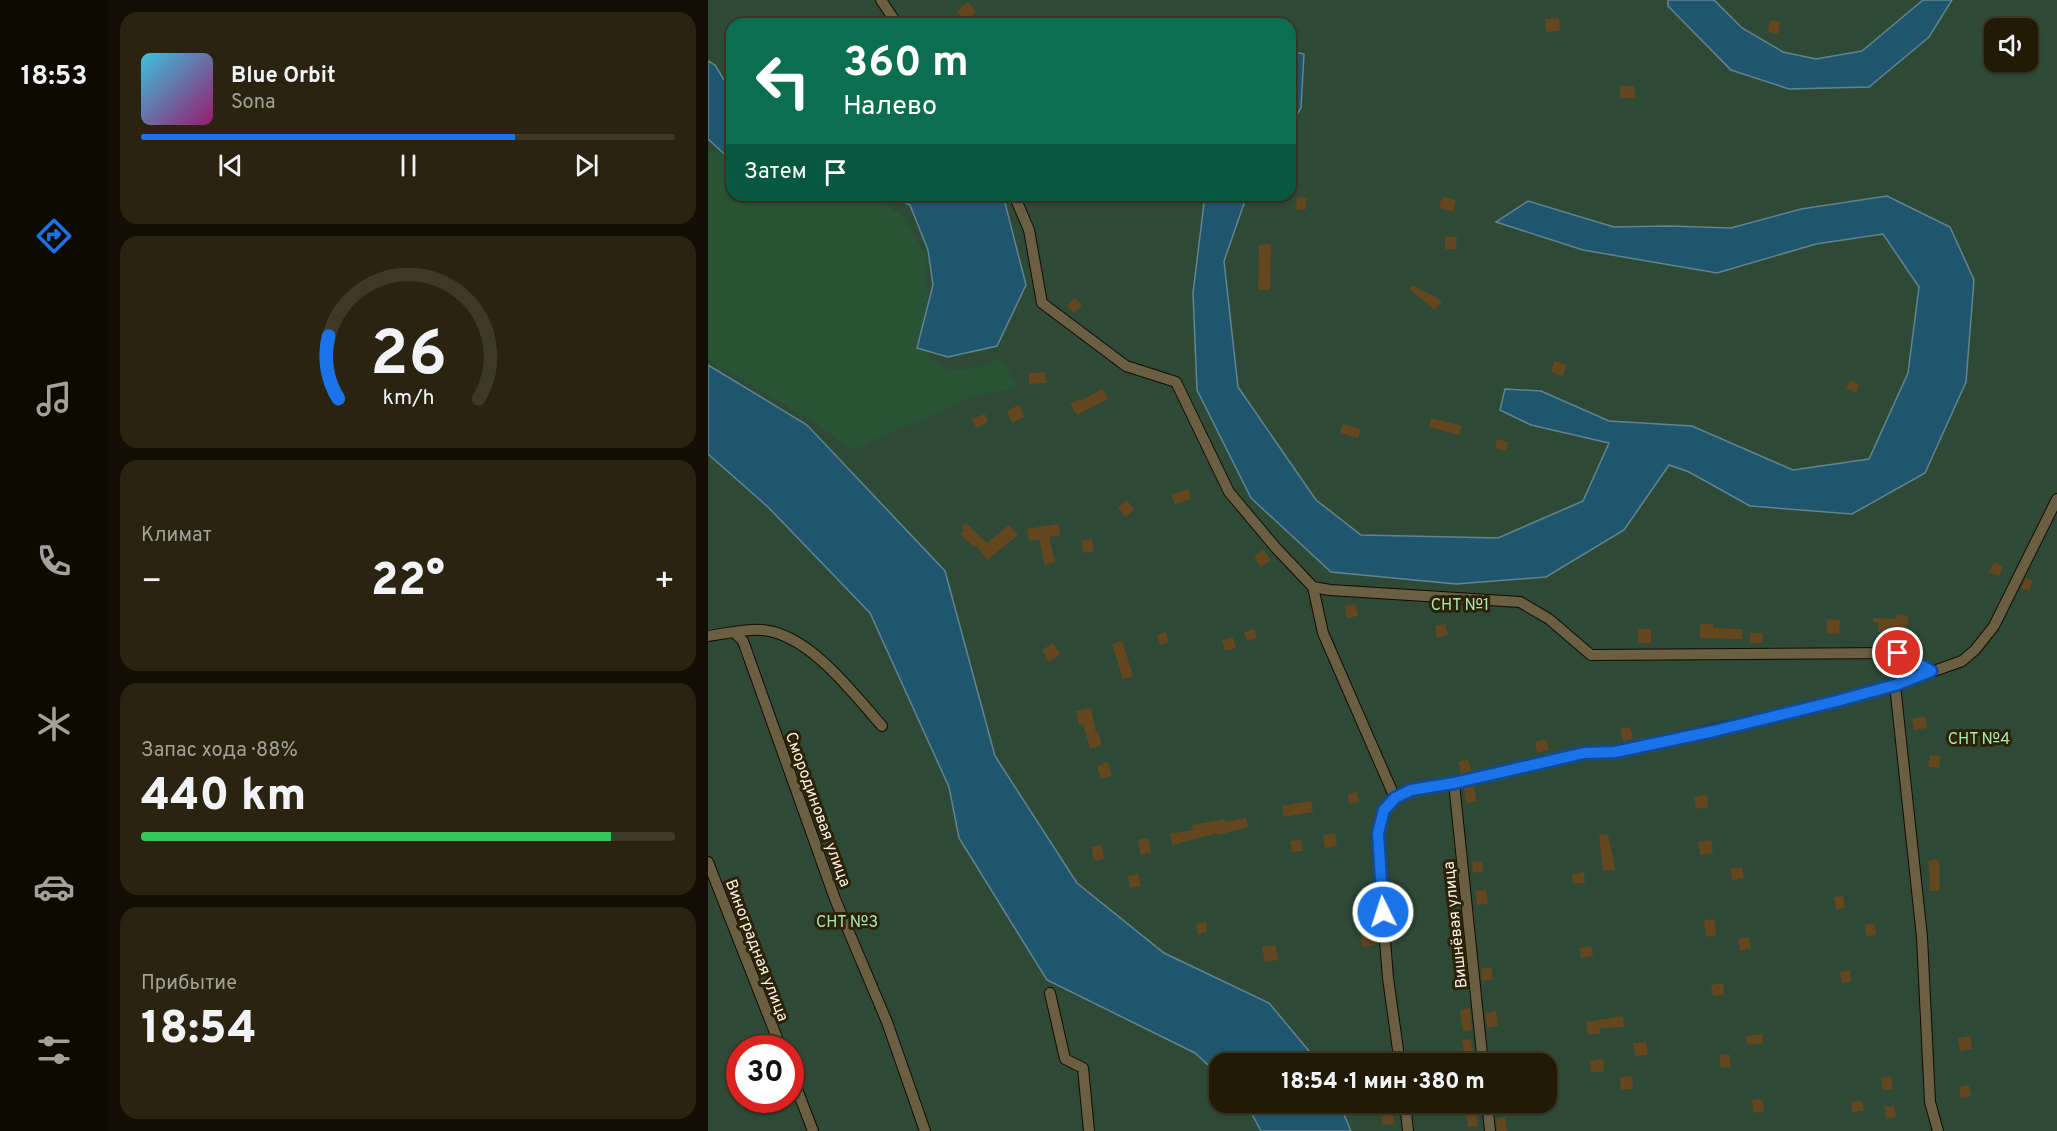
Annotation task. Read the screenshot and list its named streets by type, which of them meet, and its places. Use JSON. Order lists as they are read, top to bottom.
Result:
{
  "streets": {
    "street": ["Смородиновая улица", "Вишнёвая улица", "Виноградная улица"]
  },
  "parks": ["СНТ №1", "СНТ №4", "СНТ №3"],
  "page": {
    "tabs": "18:53",
    "turn": ["360 m", "Налево"],
    "song": ["Blue Orbit", "Sona"],
    "then": "Затем",
    "tile": [
      "Климат",
      ["Запас хода · 88%", "440 km"],
      ["Прибытие", "18:54"]
    ],
    "heat": ["−", "22°", "+"],
    "limit": "30",
    "trip": "18:54 · 1 мин · 380 m",
    "gauge": ["26", "km/h"]
  }
}
